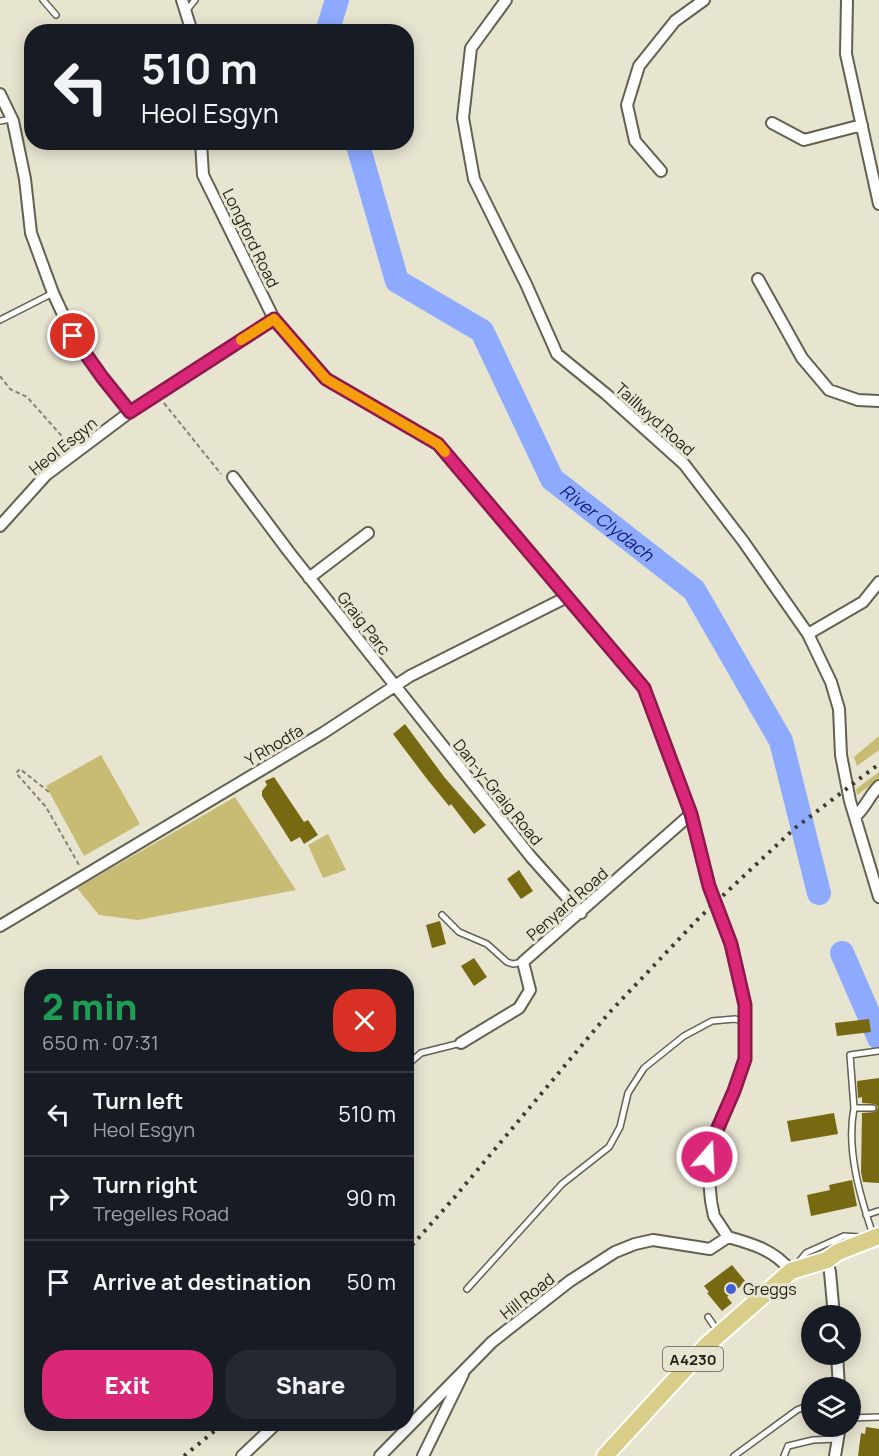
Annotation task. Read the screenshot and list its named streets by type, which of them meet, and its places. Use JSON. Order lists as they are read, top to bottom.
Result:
{
  "streets": {
    "main road": ["A4230"],
    "street": [
      "Longford Road",
      "Taillwyd Road",
      "Heol Esgyn",
      "Graig Parc",
      "Y Rhodfa",
      "Dan-y-Graig Road",
      "Penyard Road",
      "Hill Road"
    ]
  },
  "crossings": [
    ["Longford Road", "Heol Esgyn"],
    ["Longford Road", "Y Rhodfa"],
    ["Longford Road", "Penyard Road"],
    ["Longford Road", "Hill Road"],
    ["Graig Parc", "Y Rhodfa"],
    ["Graig Parc", "Dan-y-Graig Road"],
    ["Y Rhodfa", "Dan-y-Graig Road"],
    ["Dan-y-Graig Road", "Penyard Road"]
  ],
  "water": ["River Clydach"],
  "places": ["Greggs"],
  "page": {
    "turn": ["510 m", "Heol Esgyn"],
    "heading": ["2 min", "650 m · 07:31"],
    "list": [
      {
        "name": "Turn left",
        "note": "Heol Esgyn",
        "value": "510 m"
      },
      {
        "name": "Turn right",
        "note": "Tregelles Road",
        "value": "90 m"
      },
      {
        "name": "Arrive at destination",
        "value": "50 m"
      }
    ],
    "buttons": ["Exit", "Share"]
  }
}
